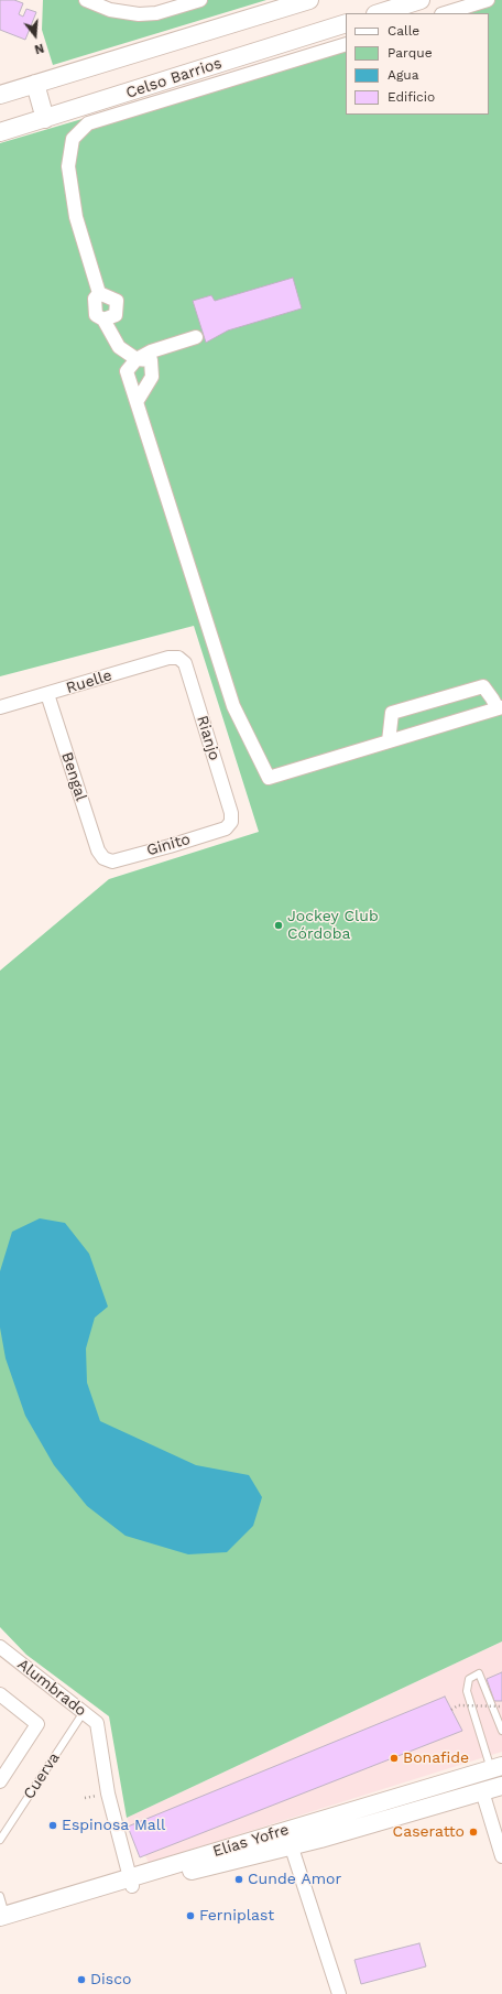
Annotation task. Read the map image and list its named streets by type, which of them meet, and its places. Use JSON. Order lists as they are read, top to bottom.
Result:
{
  "streets": {
    "main road": ["Celso Barrios", "Elías Yofre"],
    "street": [
      "Ruelle",
      "Rianjo",
      "Bengal",
      "Ginito",
      "Alumbrado"
    ],
    "lane": ["Cuerva"]
  },
  "crossings": [
    ["Ruelle", "Rianjo"],
    ["Ruelle", "Bengal"],
    ["Rianjo", "Ginito"],
    ["Bengal", "Ginito"],
    ["Alumbrado", "Cuerva"],
    ["Alumbrado", "Elías Yofre"]
  ],
  "places": [
    "Jockey Club Córdoba",
    "Bonafide",
    "Espinosa Mall",
    "Caseratto",
    "Cunde Amor",
    "Ferniplast",
    "Disco"
  ],
  "legend": [
    "Calle",
    "Parque",
    "Agua",
    "Edificio"
  ],
  "north": "bottom"
}
